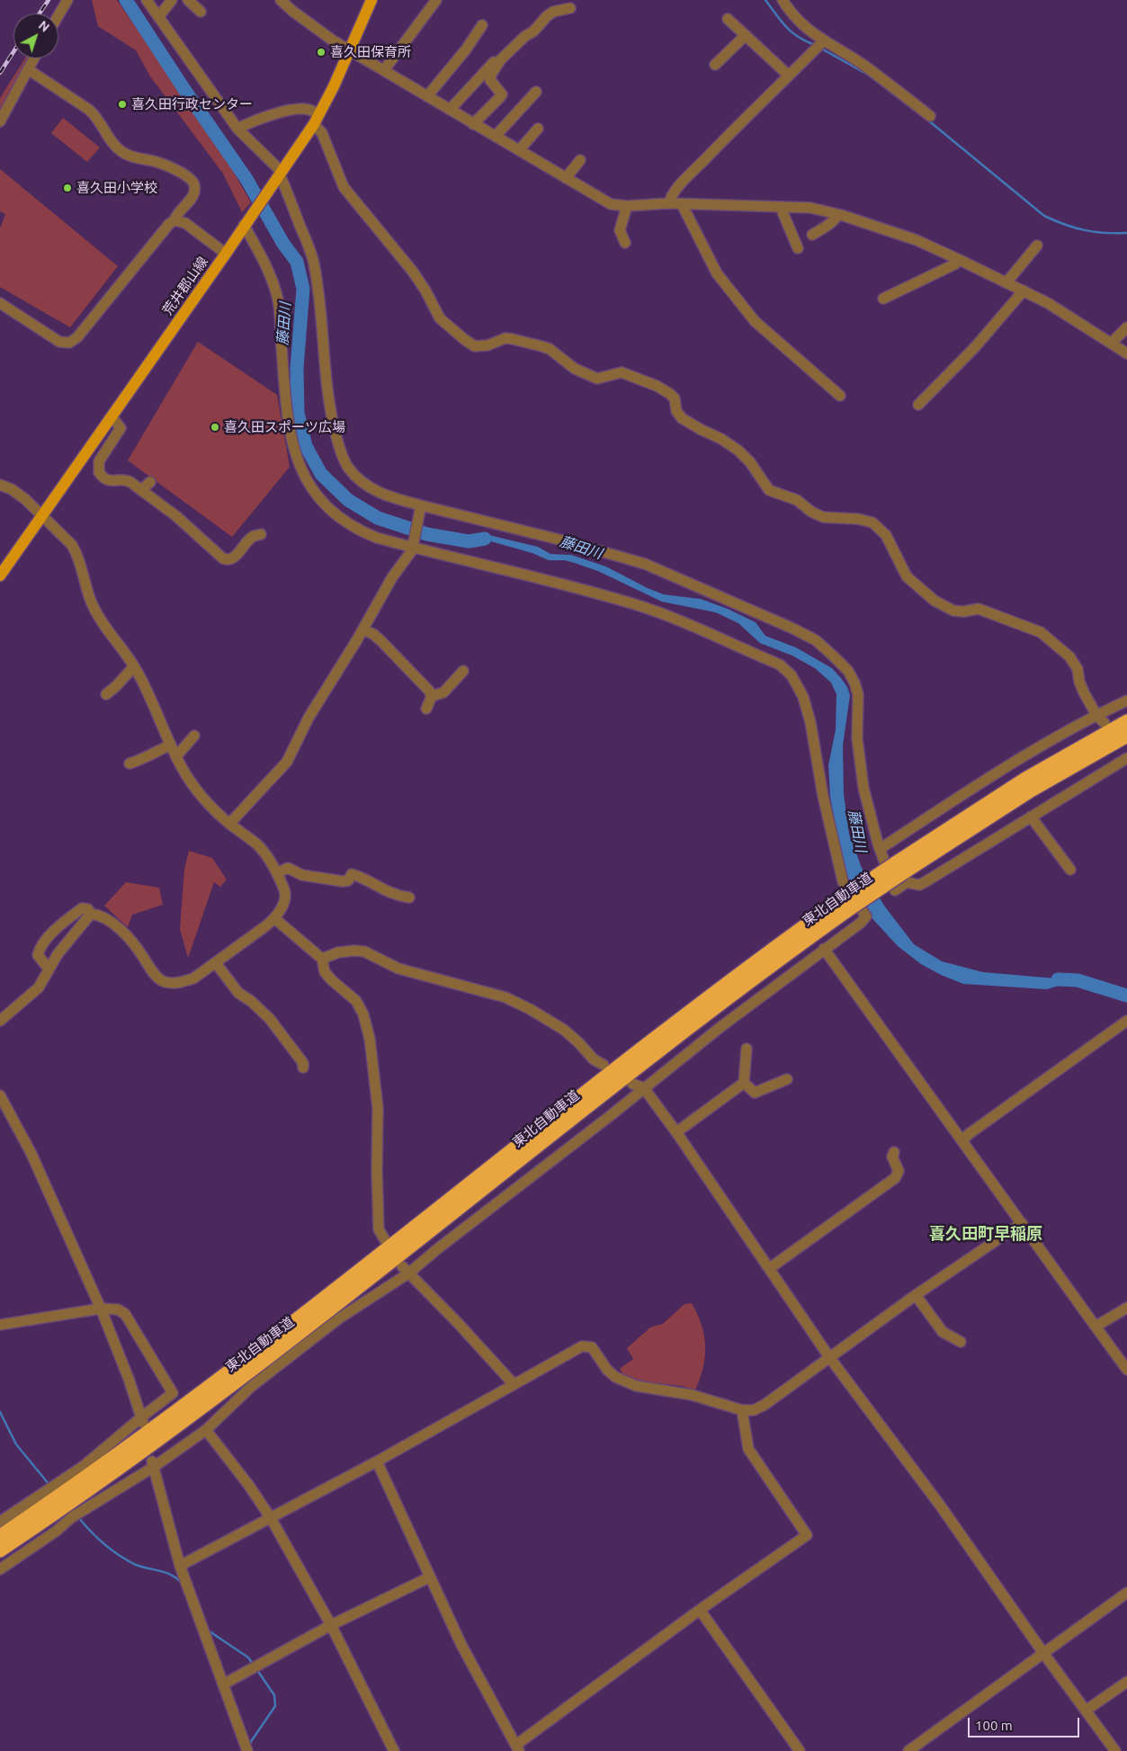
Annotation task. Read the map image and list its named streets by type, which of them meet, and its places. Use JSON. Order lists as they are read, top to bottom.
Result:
{
  "streets": {
    "highway": ["東北自動車道"],
    "main road": ["荒井郡山線"]
  },
  "districts": ["喜久田町早稲原"],
  "water": ["藤田川"],
  "places": [
    "喜久田保育所",
    "喜久田行政センター",
    "喜久田小学校",
    "喜久田スポーツ広場"
  ],
  "scale_bar": "100 m",
  "north": "top right"
}
